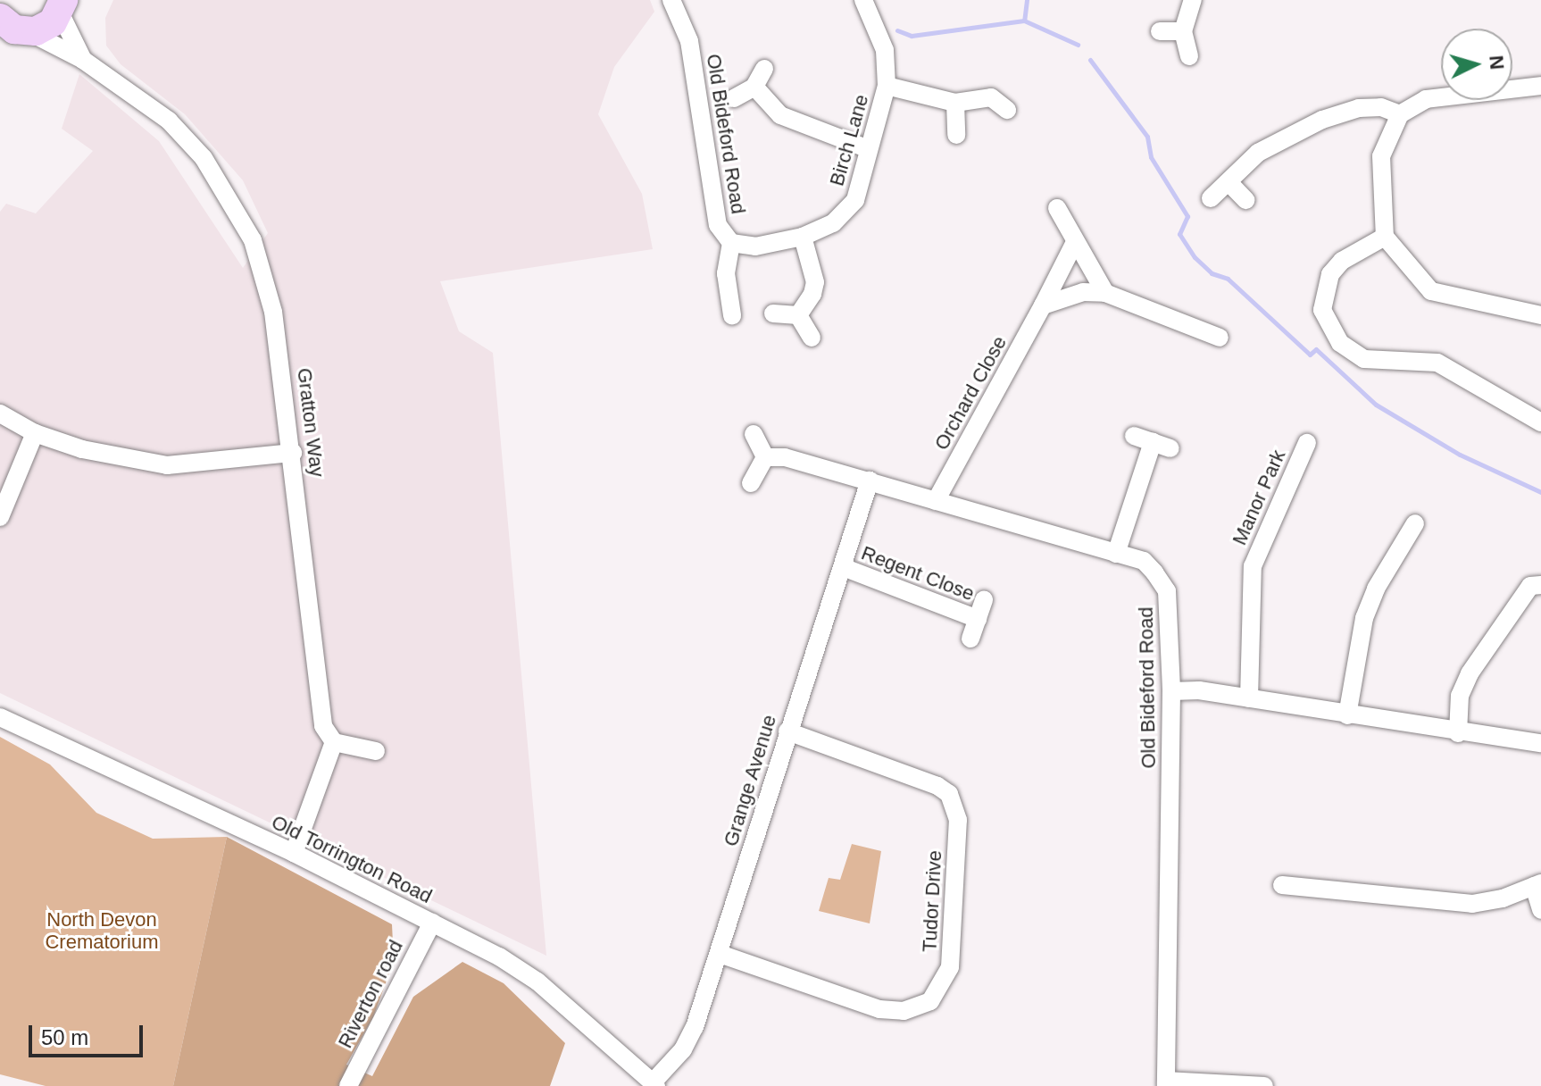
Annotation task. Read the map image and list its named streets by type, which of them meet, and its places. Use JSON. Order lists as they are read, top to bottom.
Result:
{
  "streets": {
    "street": [
      "Old Bideford Road",
      "Birch Lane",
      "Orchard Close",
      "Gratton Way",
      "Manor Park",
      "Regent Close",
      "Grange Avenue",
      "Old Torrington Road",
      "Tudor Drive",
      "Riverton road"
    ]
  },
  "crossings": [
    ["Old Bideford Road", "Birch Lane"],
    ["Old Bideford Road", "Orchard Close"],
    ["Old Bideford Road", "Grange Avenue"],
    ["Regent Close", "Grange Avenue"],
    ["Grange Avenue", "Old Torrington Road"],
    ["Grange Avenue", "Tudor Drive"],
    ["Old Torrington Road", "Riverton road"]
  ],
  "parks": ["North Devon Crematorium"],
  "scale_bar": "50 m",
  "north": "right"
}
